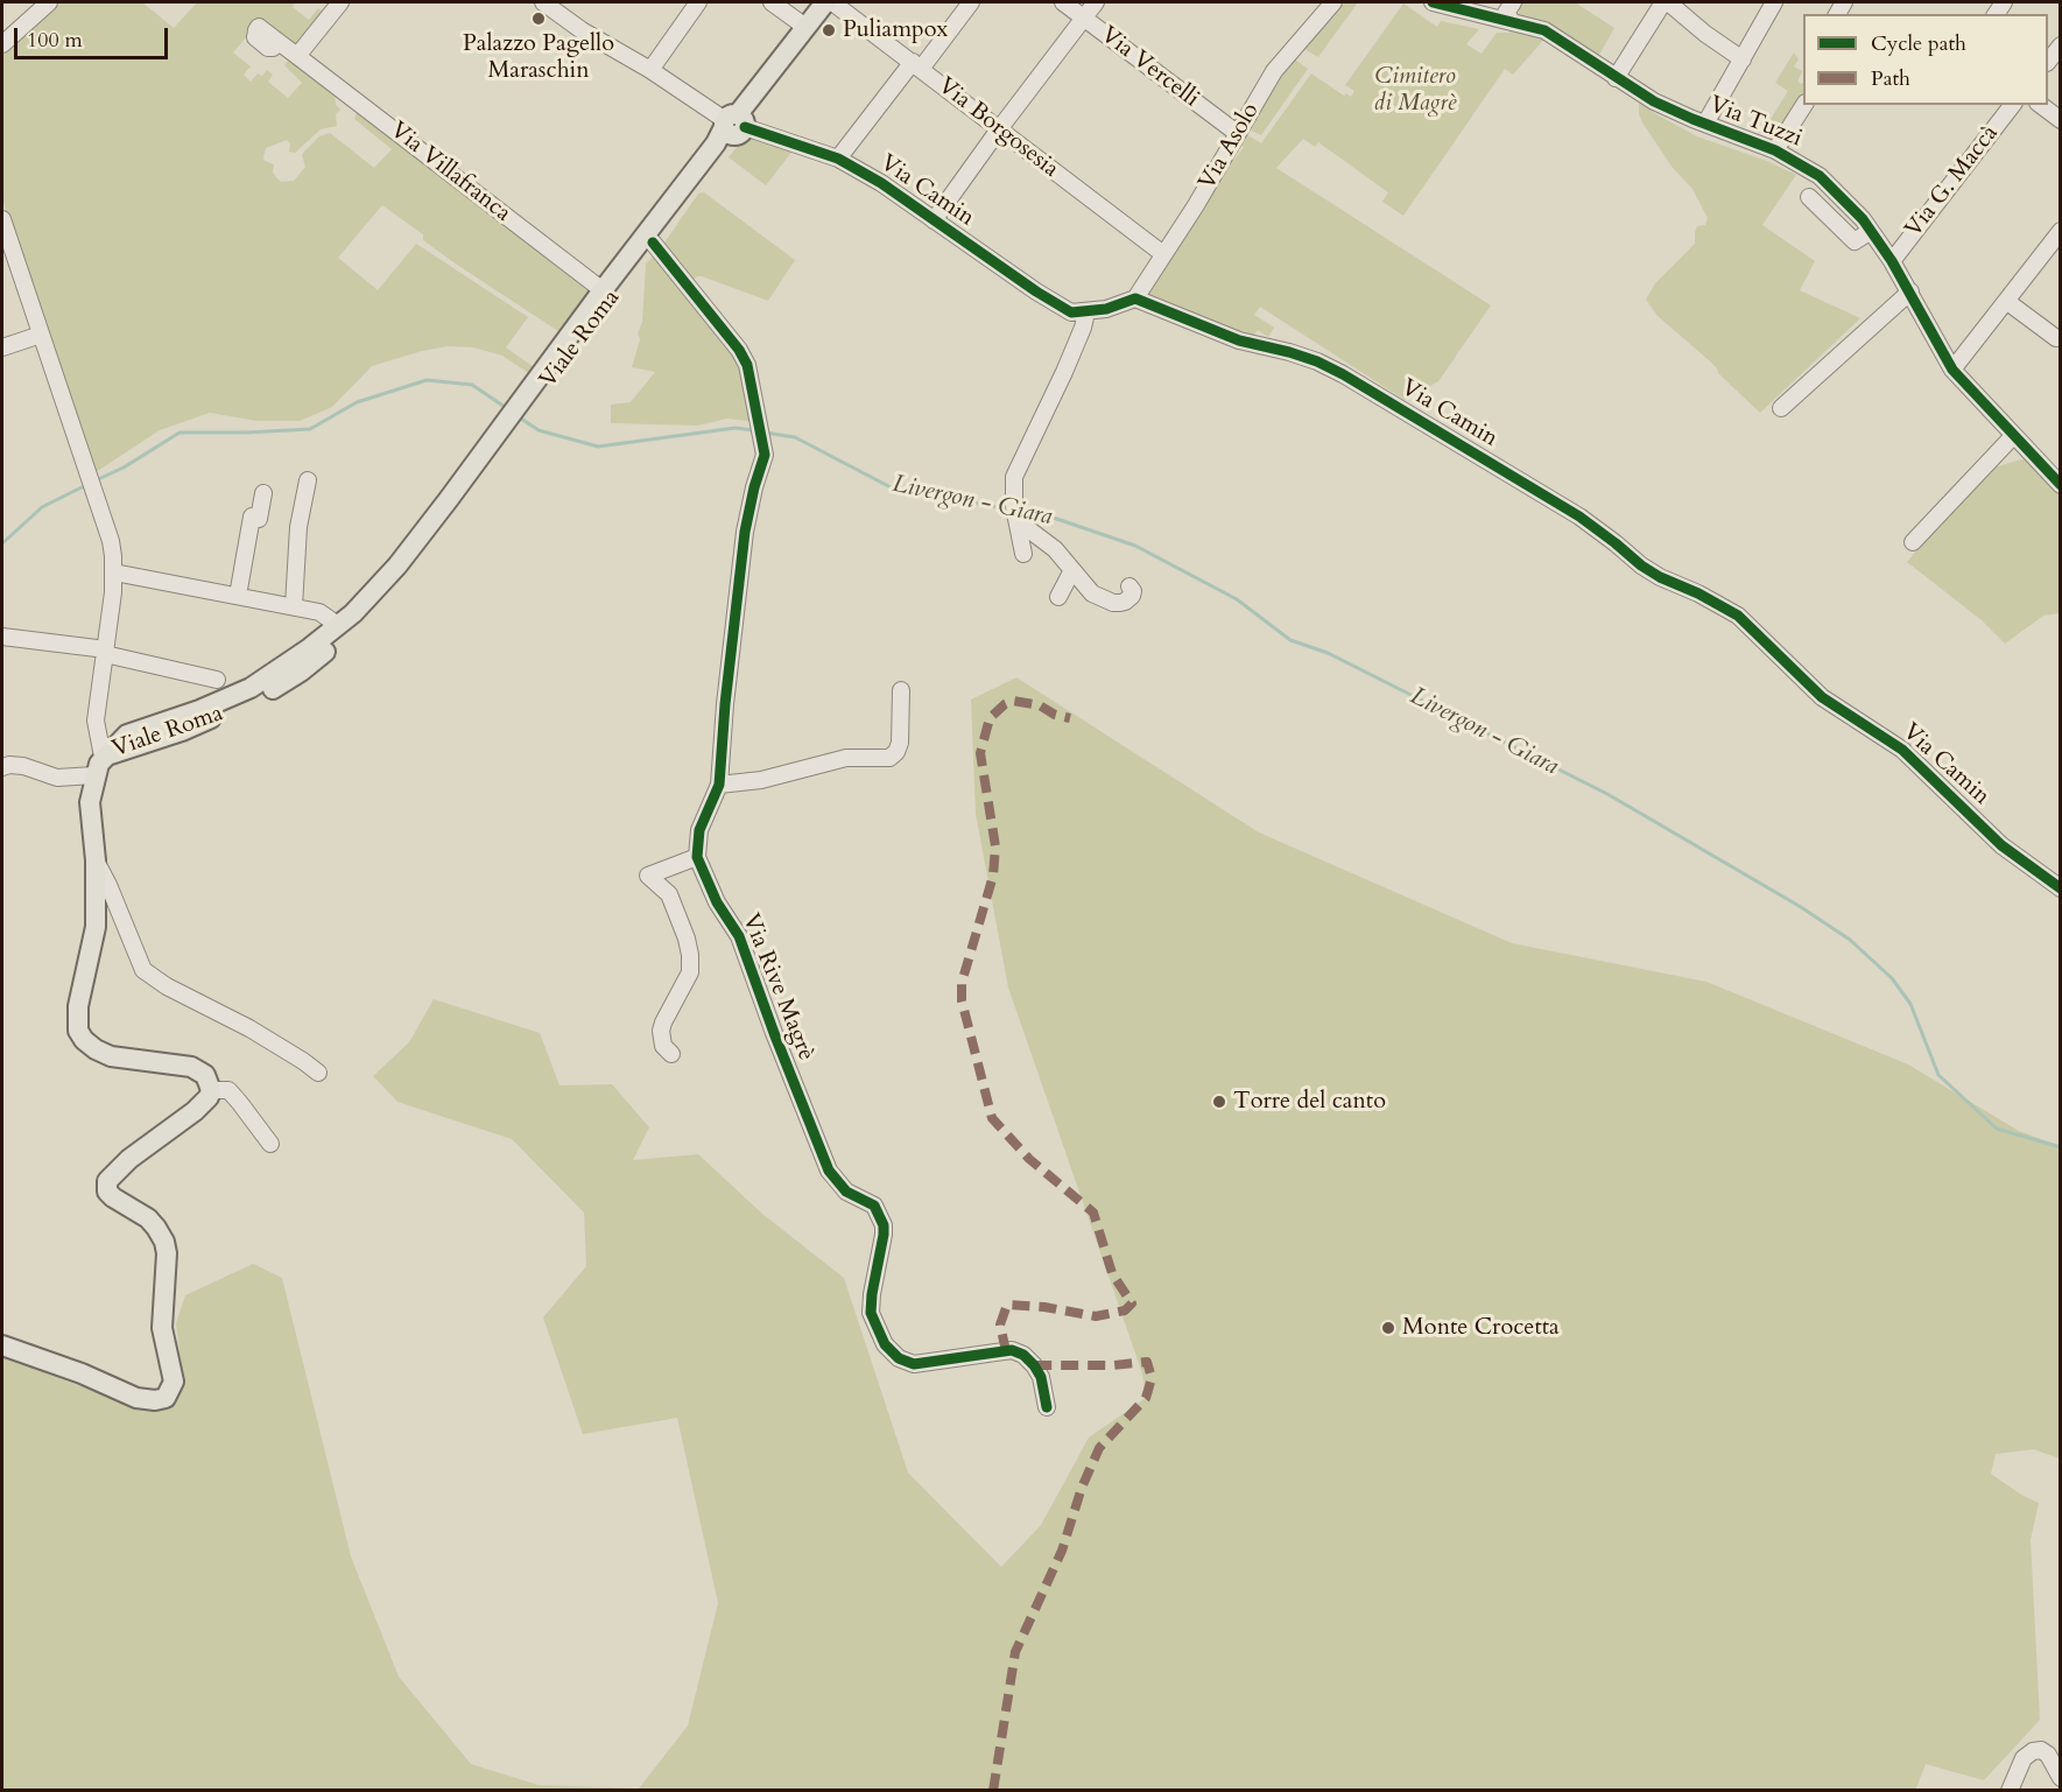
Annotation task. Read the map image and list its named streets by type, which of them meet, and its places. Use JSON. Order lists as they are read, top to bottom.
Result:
{
  "streets": {
    "main road": ["Viale Roma"],
    "street": [
      "Via Vercelli",
      "Via Tuzzi",
      "Via Borgosesia",
      "Via Asolo",
      "Via Villafranca",
      "Via G. Maccà",
      "Via Camin",
      "Via Rive Magrè"
    ]
  },
  "crossings": [
    ["Via Vercelli", "Via Asolo"],
    ["Via Tuzzi", "Via G. Maccà"],
    ["Via Borgosesia", "Via Asolo"],
    ["Via Asolo", "Via Camin"],
    ["Via Villafranca", "Viale Roma"],
    ["Via Camin", "Viale Roma"]
  ],
  "water": ["Livergon - Giara"],
  "parks": ["Cimitero di Magrè"],
  "places": [
    "Palazzo Pagello Maraschin",
    "Puliampox",
    "Torre del canto",
    "Monte Crocetta"
  ],
  "legend": ["Cycle path", "Path"],
  "scale_bar": "100 m"
}
